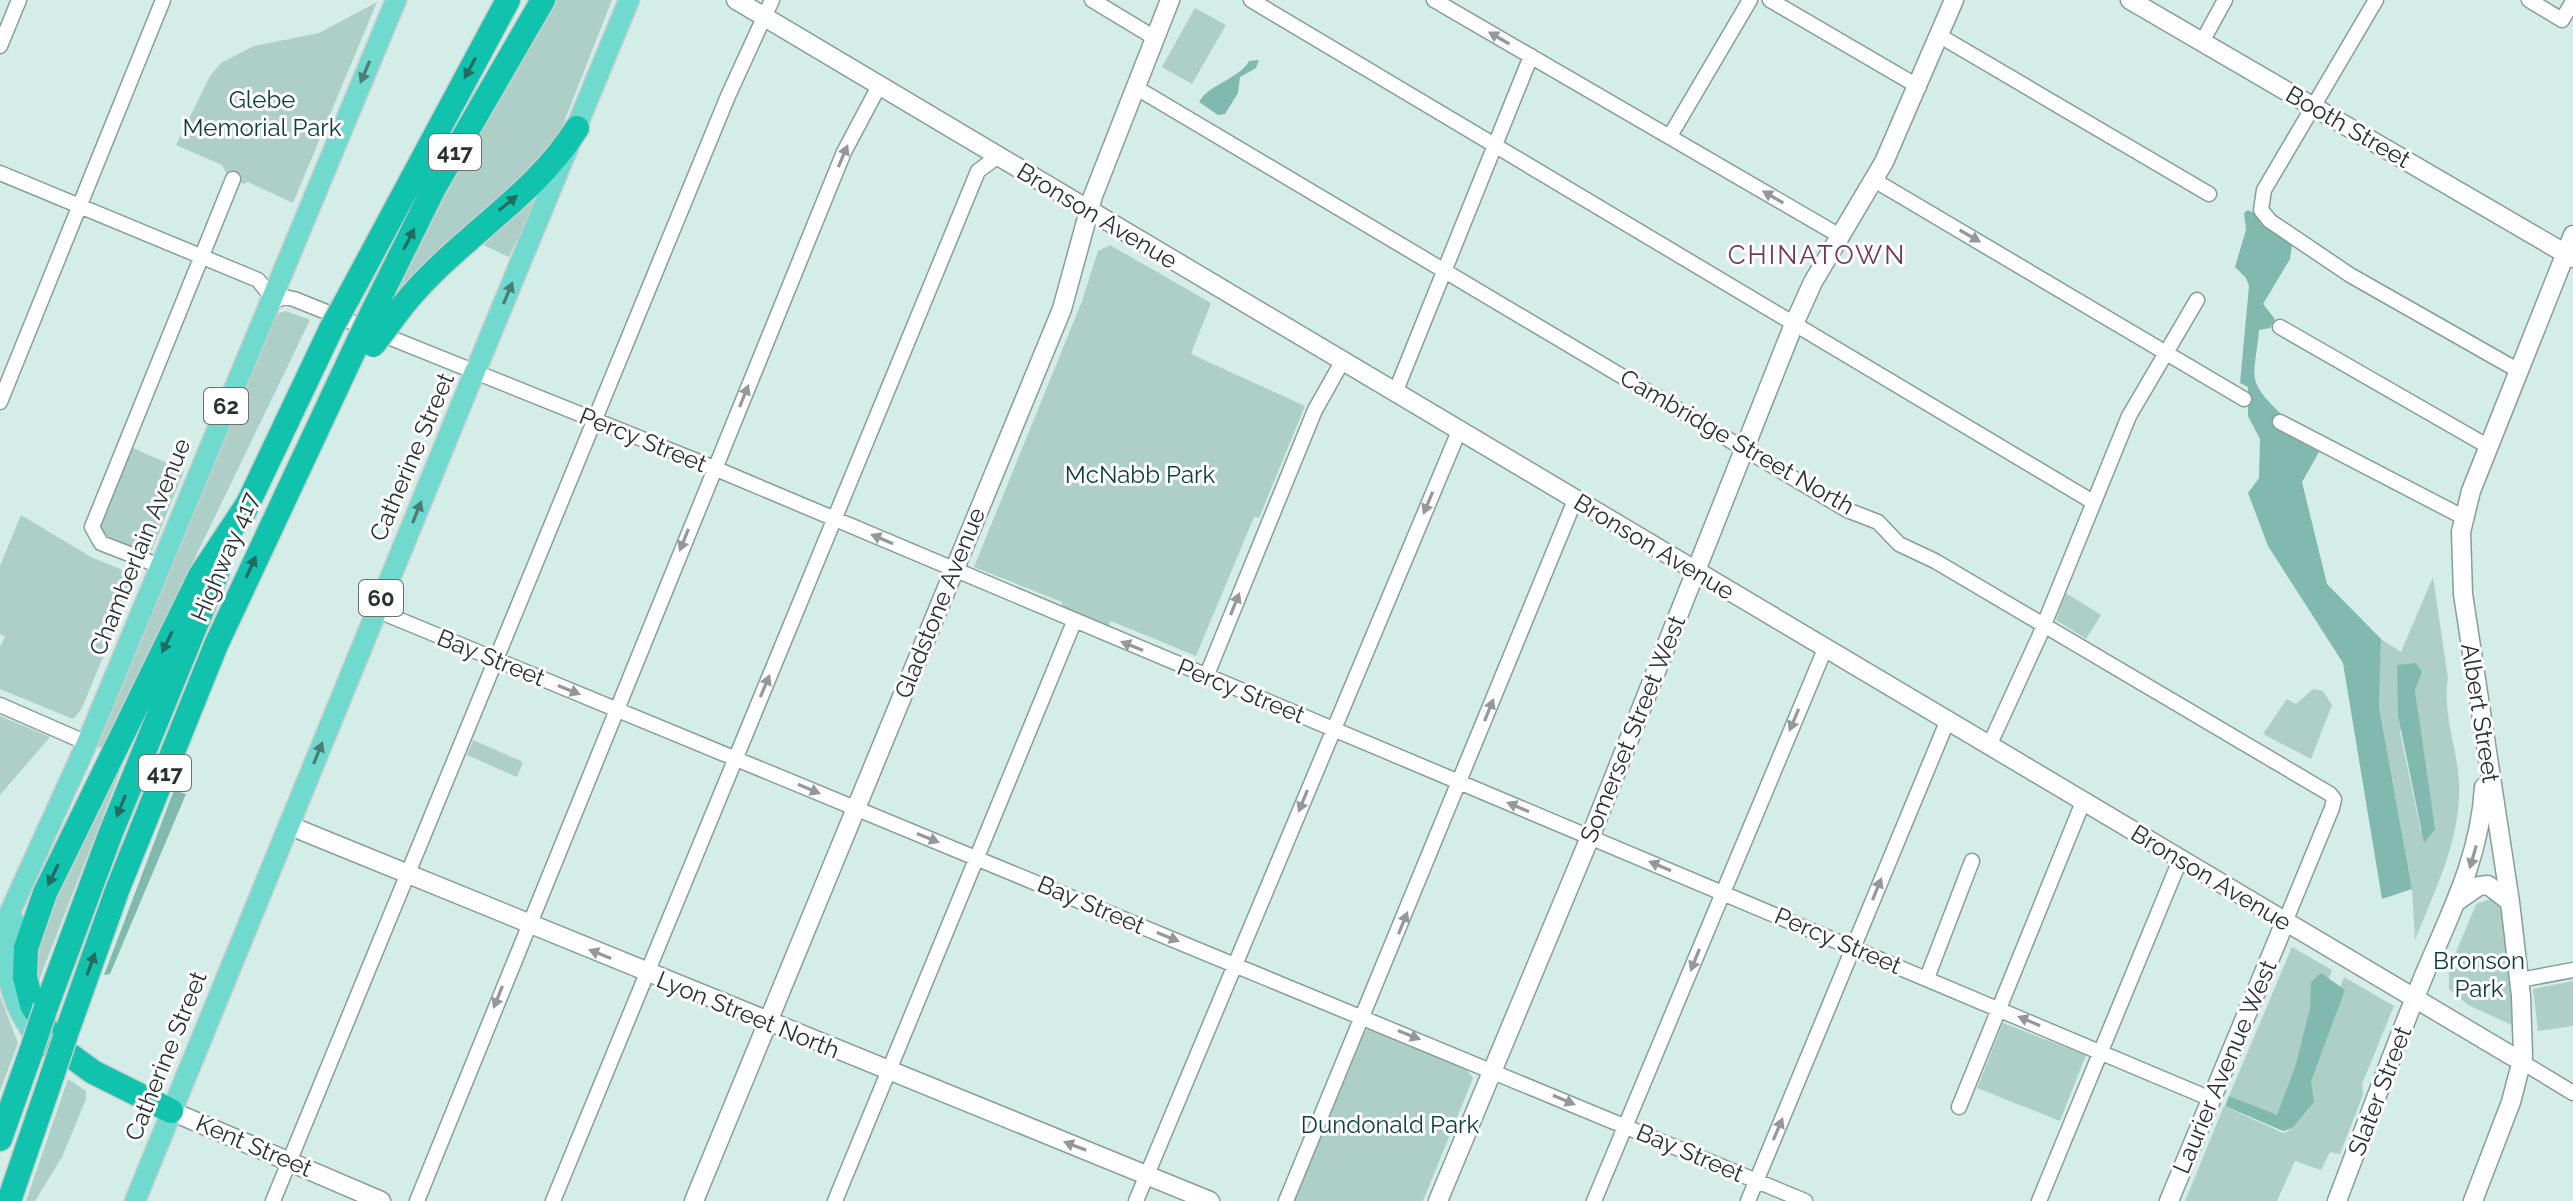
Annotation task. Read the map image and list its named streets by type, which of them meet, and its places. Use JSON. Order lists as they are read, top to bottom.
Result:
{
  "streets": {
    "highway": ["417", "Highway 417"],
    "main road": [
      "Booth Street",
      "Bronson Avenue",
      "62",
      "Catherine Street",
      "Chamberlain Avenue",
      "60",
      "Gladstone Avenue",
      "Albert Street",
      "Somerset Street West",
      "Lyon Street North",
      "Laurier Avenue West",
      "Slater Street",
      "Kent Street"
    ],
    "street": ["Percy Street", "Cambridge Street North", "Bay Street"]
  },
  "crossings": [
    ["Booth Street", "Albert Street"],
    ["Bronson Avenue", "Gladstone Avenue"],
    ["Bronson Avenue", "Albert Street"],
    ["Bronson Avenue", "Somerset Street West"],
    ["Bronson Avenue", "Laurier Avenue West"],
    ["Bronson Avenue", "Slater Street"],
    ["Percy Street", "Catherine Street"],
    ["Percy Street", "Chamberlain Avenue"],
    ["Percy Street", "Gladstone Avenue"],
    ["Percy Street", "Somerset Street West"],
    ["Percy Street", "Laurier Avenue West"],
    ["Cambridge Street North", "Gladstone Avenue"],
    ["Cambridge Street North", "Somerset Street West"],
    ["Cambridge Street North", "Laurier Avenue West"],
    ["Catherine Street", "Bay Street"],
    ["Catherine Street", "Lyon Street North"],
    ["Catherine Street", "Kent Street"],
    ["Gladstone Avenue", "Bay Street"],
    ["Gladstone Avenue", "Lyon Street North"],
    ["Bay Street", "Somerset Street West"],
    ["Albert Street", "Slater Street"]
  ],
  "one_way": ["Catherine Street", "Bay Street", "Lyon Street North"],
  "districts": ["CHINATOWN"],
  "parks": [
    "Glebe Memorial Park",
    "McNabb Park",
    "Bronson Park",
    "Dundonald Park"
  ]
}
